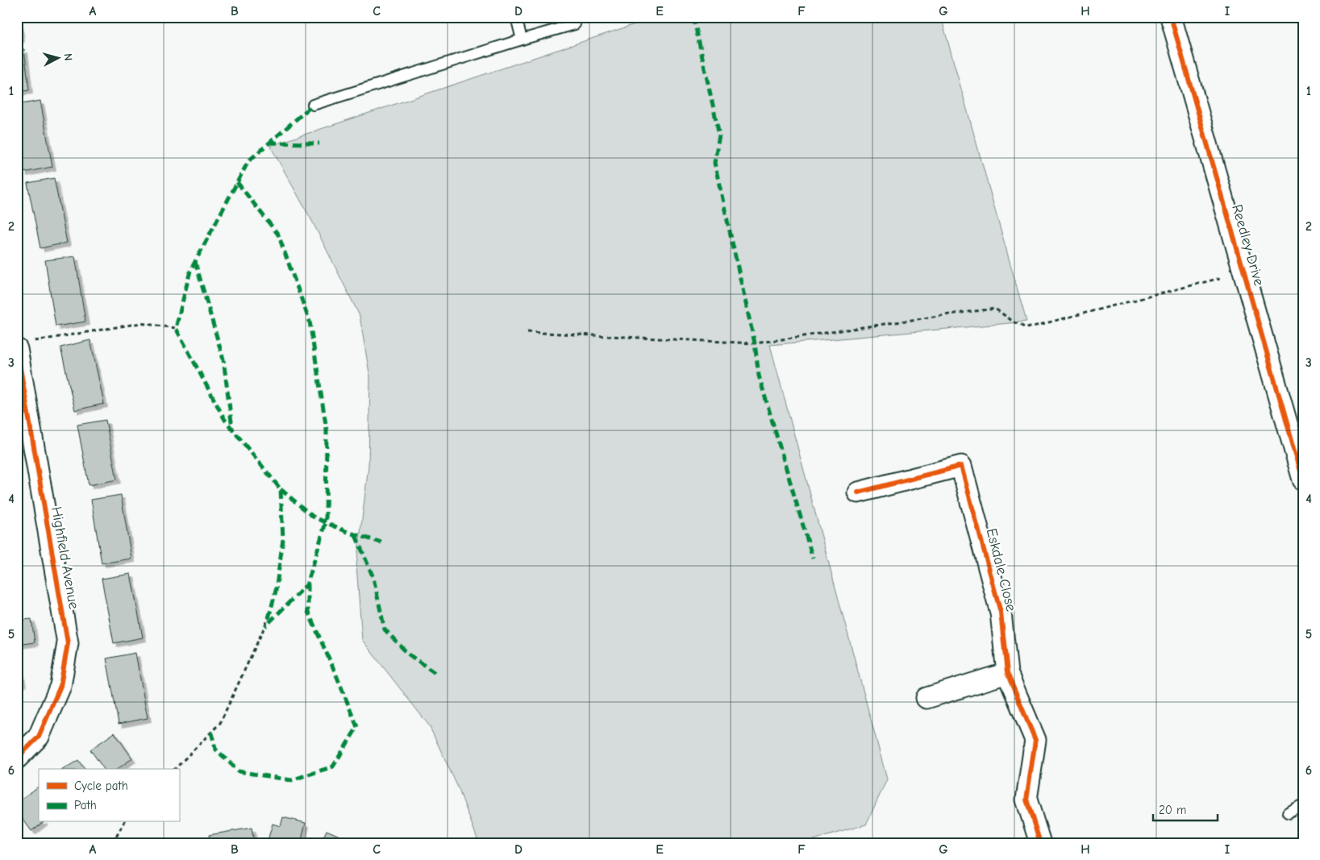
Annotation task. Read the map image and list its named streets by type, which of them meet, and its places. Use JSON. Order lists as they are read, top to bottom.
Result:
{
  "streets": {
    "street": ["Reedley Drive", "Highfield Avenue", "Eskdale Close"]
  },
  "legend": ["Cycle path", "Path"],
  "scale_bar": "20 m",
  "north": "right",
  "grid": {
    "columns": [
      "A",
      "B",
      "C",
      "D",
      "E",
      "F",
      "G",
      "H",
      "I"
    ],
    "rows": [
      "1",
      "2",
      "3",
      "4",
      "5",
      "6"
    ]
  }
}
